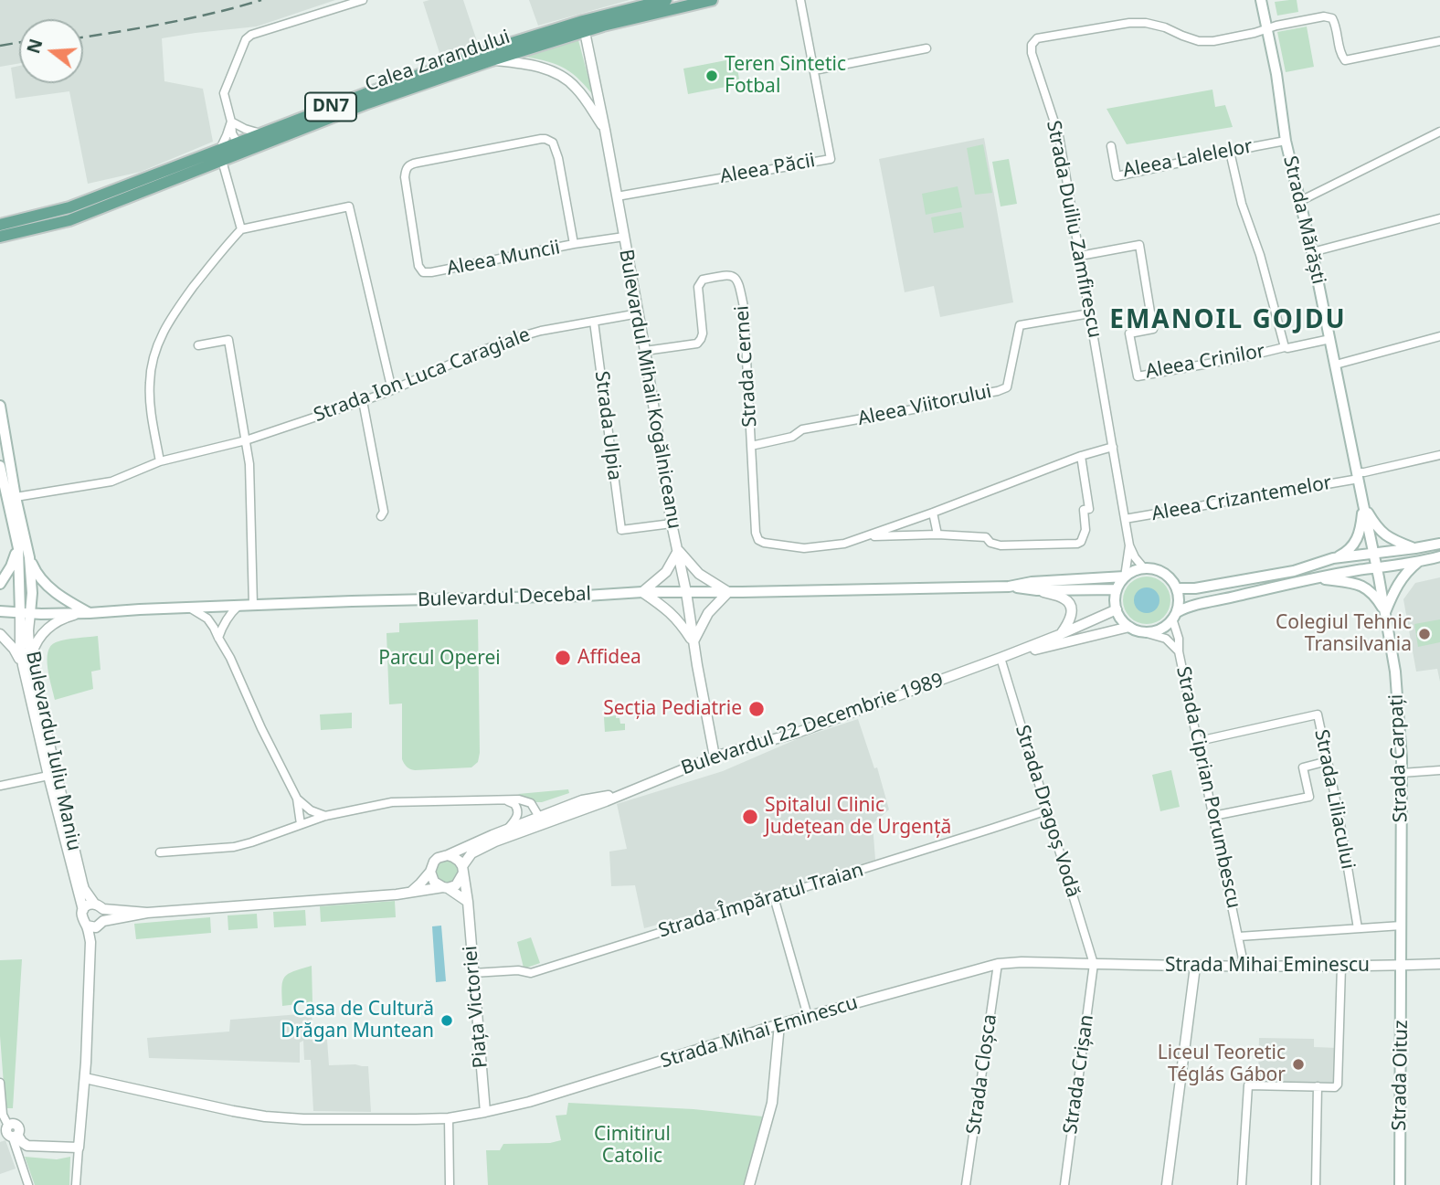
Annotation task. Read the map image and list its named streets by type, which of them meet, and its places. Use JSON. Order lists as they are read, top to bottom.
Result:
{
  "streets": {
    "main road": [
      "Calea Zarandului",
      "DN7",
      "Strada Mărăști",
      "Bulevardul Decebal",
      "Bulevardul Iuliu Maniu",
      "Strada Carpați",
      "Strada Oituz"
    ],
    "street": [
      "Aleea Lalelelor",
      "Aleea Păcii",
      "Strada Duiliu Zamfirescu",
      "Aleea Muncii",
      "Aleea Crinilor",
      "Strada Cernei",
      "Strada Ion Luca Caragiale",
      "Bulevardul Mihail Kogălniceanu",
      "Aleea Viitorului",
      "Strada Ulpia",
      "Aleea Crizantemelor",
      "Bulevardul 22 Decembrie 1989",
      "Strada Ciprian Porumbescu",
      "Strada Liliacului",
      "Strada Dragoș Vodă",
      "Strada Împăratul Traian",
      "Strada Mihai Eminescu",
      "Piața Victoriei",
      "Strada Cloșca",
      "Strada Crișan"
    ]
  },
  "crossings": [
    ["Calea Zarandului", "Bulevardul Mihail Kogălniceanu"],
    ["Aleea Lalelelor", "Strada Mărăști"],
    ["Aleea Păcii", "Bulevardul Mihail Kogălniceanu"],
    ["Strada Mărăști", "Strada Duiliu Zamfirescu"],
    ["Strada Mărăști", "Aleea Crinilor"],
    ["Strada Mărăști", "Aleea Crizantemelor"],
    ["Strada Mărăști", "Strada Carpați"],
    ["Strada Duiliu Zamfirescu", "Aleea Crinilor"],
    ["Strada Duiliu Zamfirescu", "Aleea Viitorului"],
    ["Strada Duiliu Zamfirescu", "Aleea Crizantemelor"],
    ["Aleea Muncii", "Bulevardul Mihail Kogălniceanu"],
    ["Strada Cernei", "Bulevardul Mihail Kogălniceanu"],
    ["Strada Cernei", "Aleea Viitorului"],
    ["Strada Ion Luca Caragiale", "Bulevardul Mihail Kogălniceanu"],
    ["Strada Ion Luca Caragiale", "Strada Ulpia"],
    ["Strada Ion Luca Caragiale", "Bulevardul Iuliu Maniu"],
    ["Bulevardul Mihail Kogălniceanu", "Strada Ulpia"],
    ["Bulevardul Mihail Kogălniceanu", "Bulevardul Decebal"],
    ["Bulevardul Mihail Kogălniceanu", "Bulevardul 22 Decembrie 1989"],
    ["Bulevardul Decebal", "Bulevardul 22 Decembrie 1989"],
    ["Bulevardul Decebal", "Bulevardul Iuliu Maniu"],
    ["Bulevardul Decebal", "Strada Ciprian Porumbescu"],
    ["Bulevardul 22 Decembrie 1989", "Strada Ciprian Porumbescu"],
    ["Bulevardul 22 Decembrie 1989", "Strada Dragoș Vodă"],
    ["Bulevardul 22 Decembrie 1989", "Piața Victoriei"],
    ["Strada Carpați", "Strada Mihai Eminescu"],
    ["Strada Carpați", "Strada Oituz"],
    ["Strada Ciprian Porumbescu", "Strada Liliacului"],
    ["Strada Ciprian Porumbescu", "Strada Mihai Eminescu"],
    ["Strada Dragoș Vodă", "Strada Împăratul Traian"],
    ["Strada Dragoș Vodă", "Strada Mihai Eminescu"],
    ["Strada Dragoș Vodă", "Strada Crișan"],
    ["Strada Împăratul Traian", "Piața Victoriei"],
    ["Strada Mihai Eminescu", "Piața Victoriei"],
    ["Strada Mihai Eminescu", "Strada Cloșca"],
    ["Strada Mihai Eminescu", "Strada Crișan"],
    ["Strada Mihai Eminescu", "Strada Oituz"]
  ],
  "districts": ["EMANOIL GOJDU"],
  "parks": ["Parcul Operei", "Cimitirul Catolic"],
  "places": [
    "Teren Sintetic Fotbal",
    "Colegiul Tehnic Transilvania",
    "Affidea",
    "Secția Pediatrie",
    "Spitalul Clinic Județean de Urgență",
    "Casa de Cultură Drăgan Muntean",
    "Liceul Teoretic Téglás Gábor"
  ],
  "north": "left"
}
